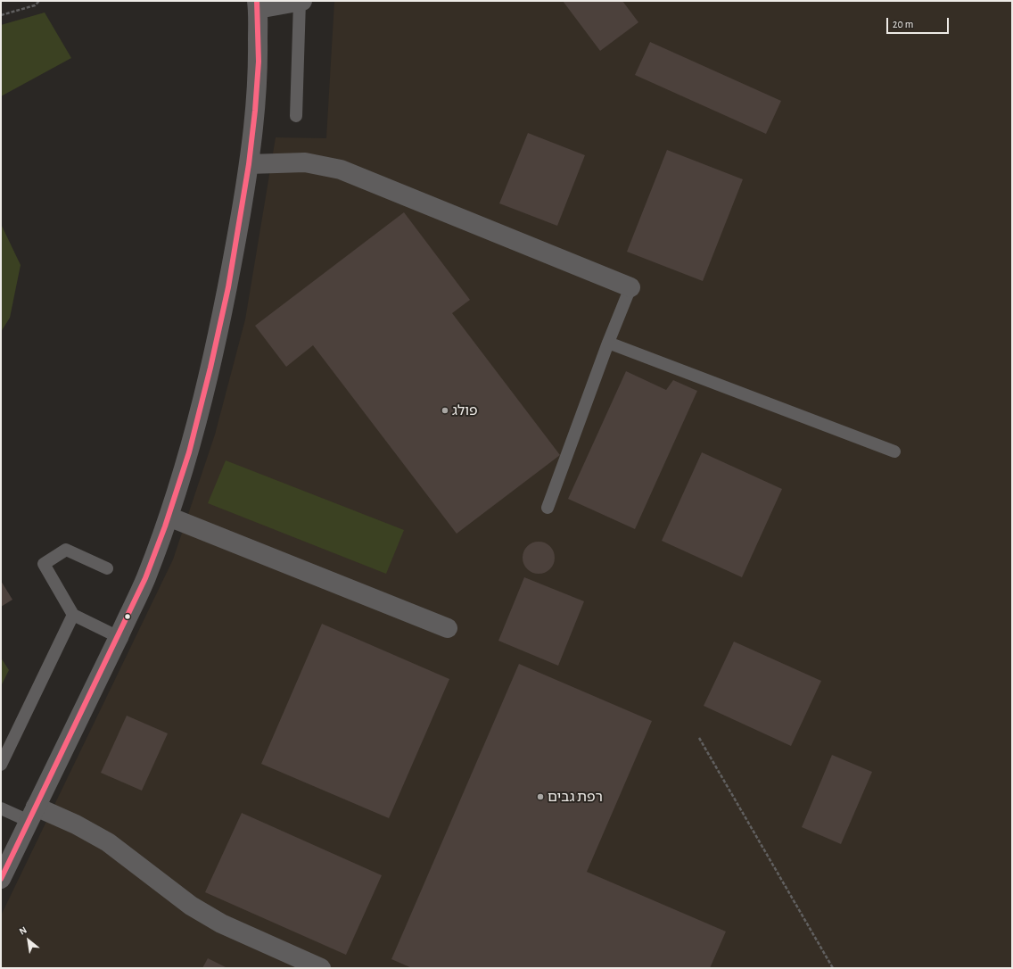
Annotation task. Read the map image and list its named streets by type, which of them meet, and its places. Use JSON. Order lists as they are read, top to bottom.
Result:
{
  "places": ["פולג", "רפת גבים"],
  "scale_bar": "20 m",
  "north": "top left"
}
